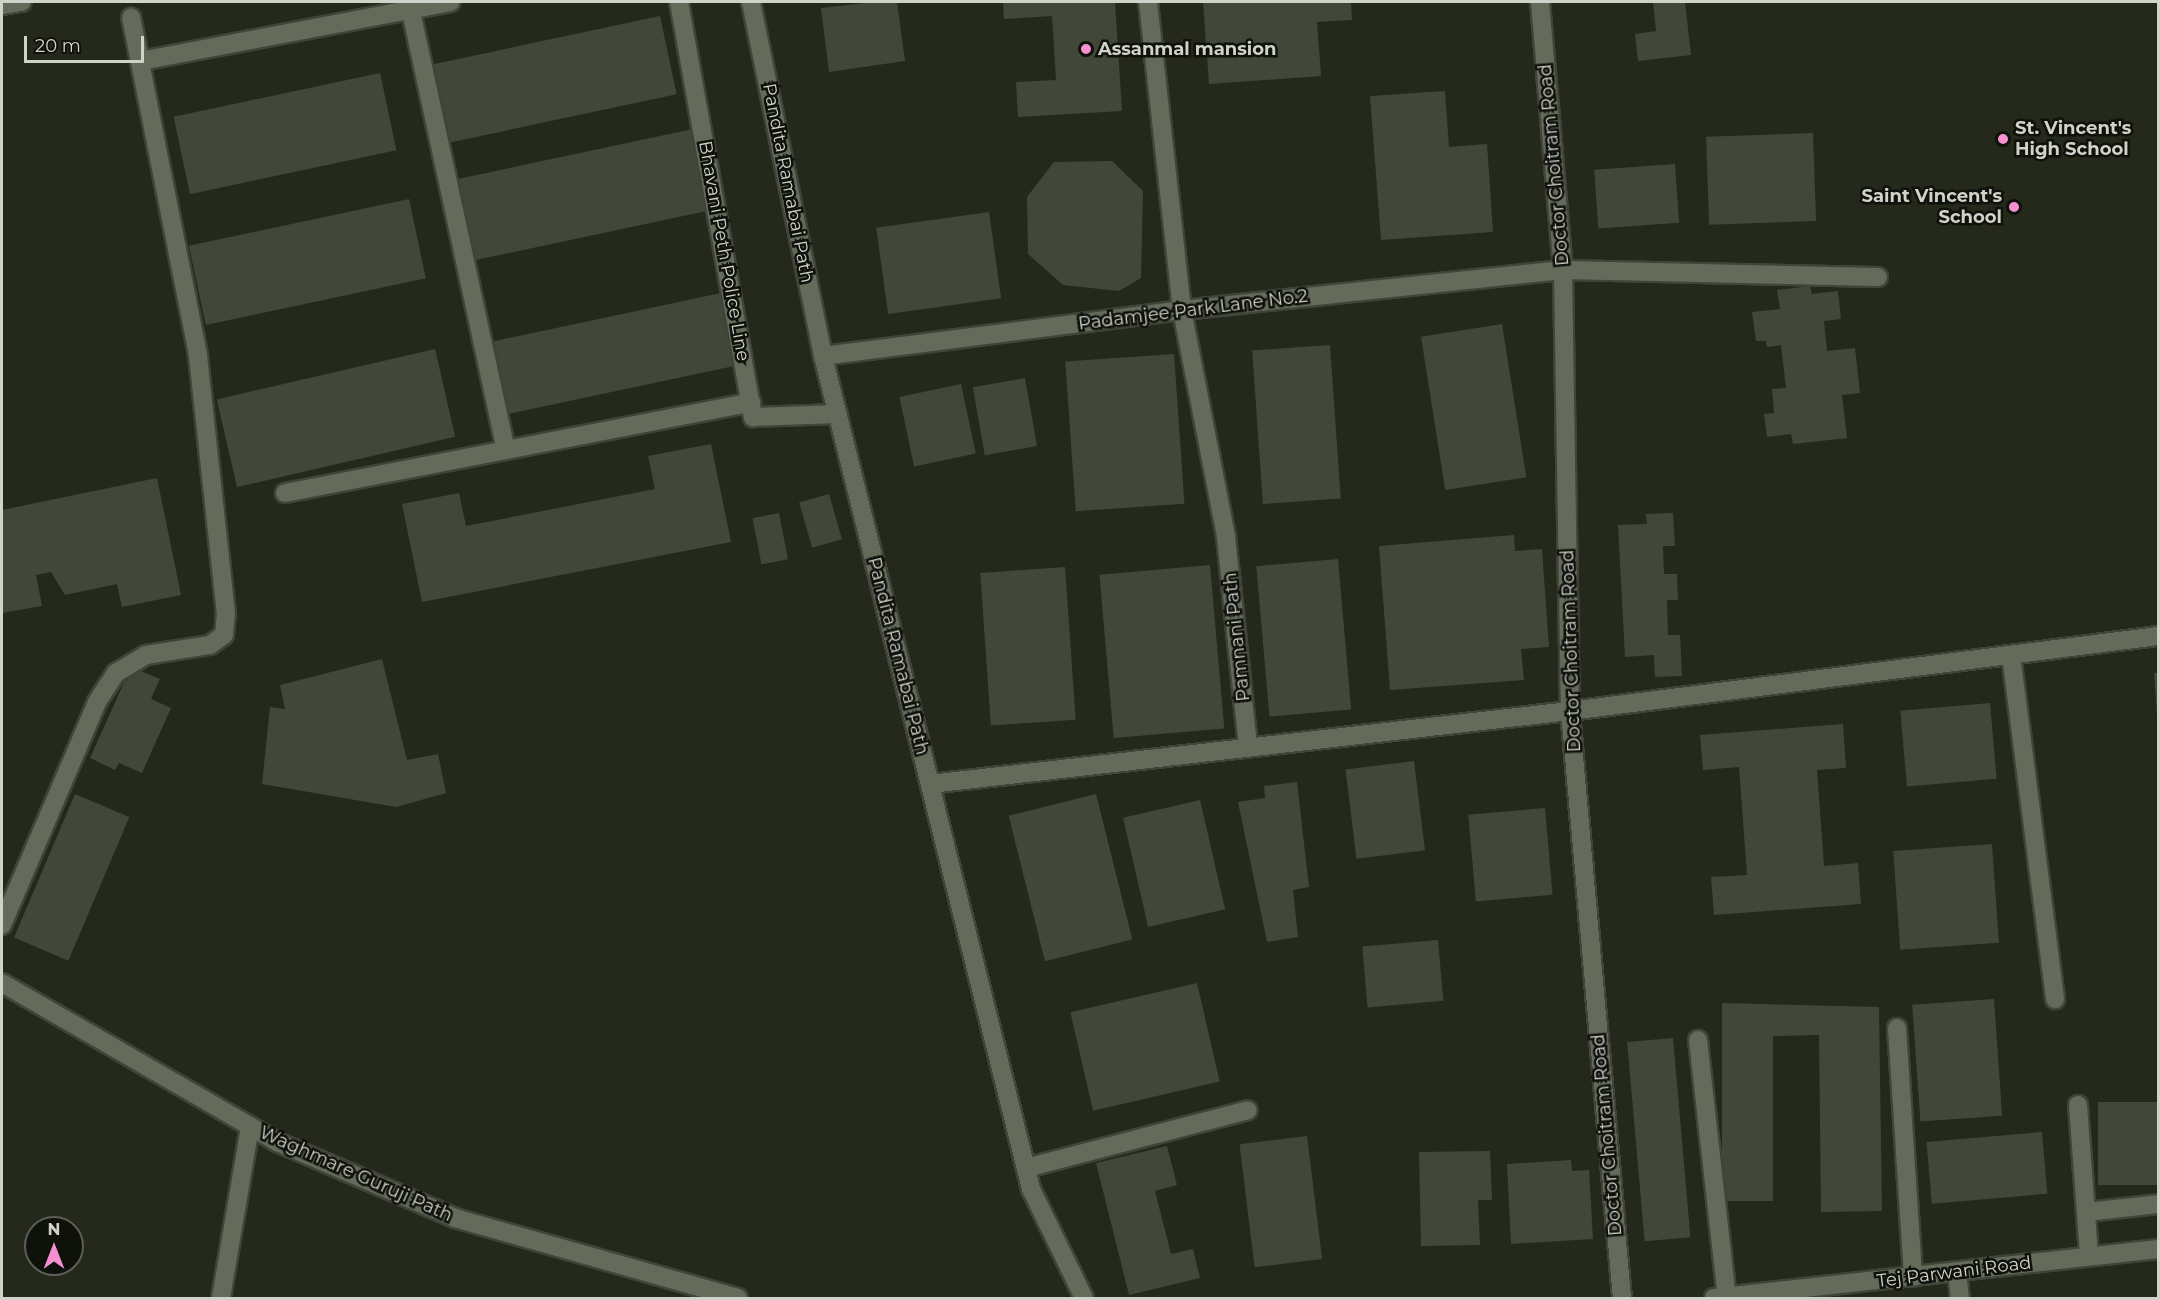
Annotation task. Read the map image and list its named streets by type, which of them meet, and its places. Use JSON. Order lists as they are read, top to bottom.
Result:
{
  "streets": {
    "street": [
      "Doctor Choitram Road",
      "Pandita Ramabai Path",
      "Bhavani Peth Police Line",
      "Padamjee Park Lane No.2",
      "Pamnani Path",
      "Waghmare Guruji Path",
      "Tej Parwani Road"
    ]
  },
  "crossings": [
    ["Doctor Choitram Road", "Padamjee Park Lane No.2"],
    ["Pandita Ramabai Path", "Padamjee Park Lane No.2"],
    ["Padamjee Park Lane No.2", "Pamnani Path"]
  ],
  "places": ["Assanmal mansion", "St. Vincent's High School", "Saint Vincent's School"],
  "scale_bar": "20 m",
  "north": "top"
}
